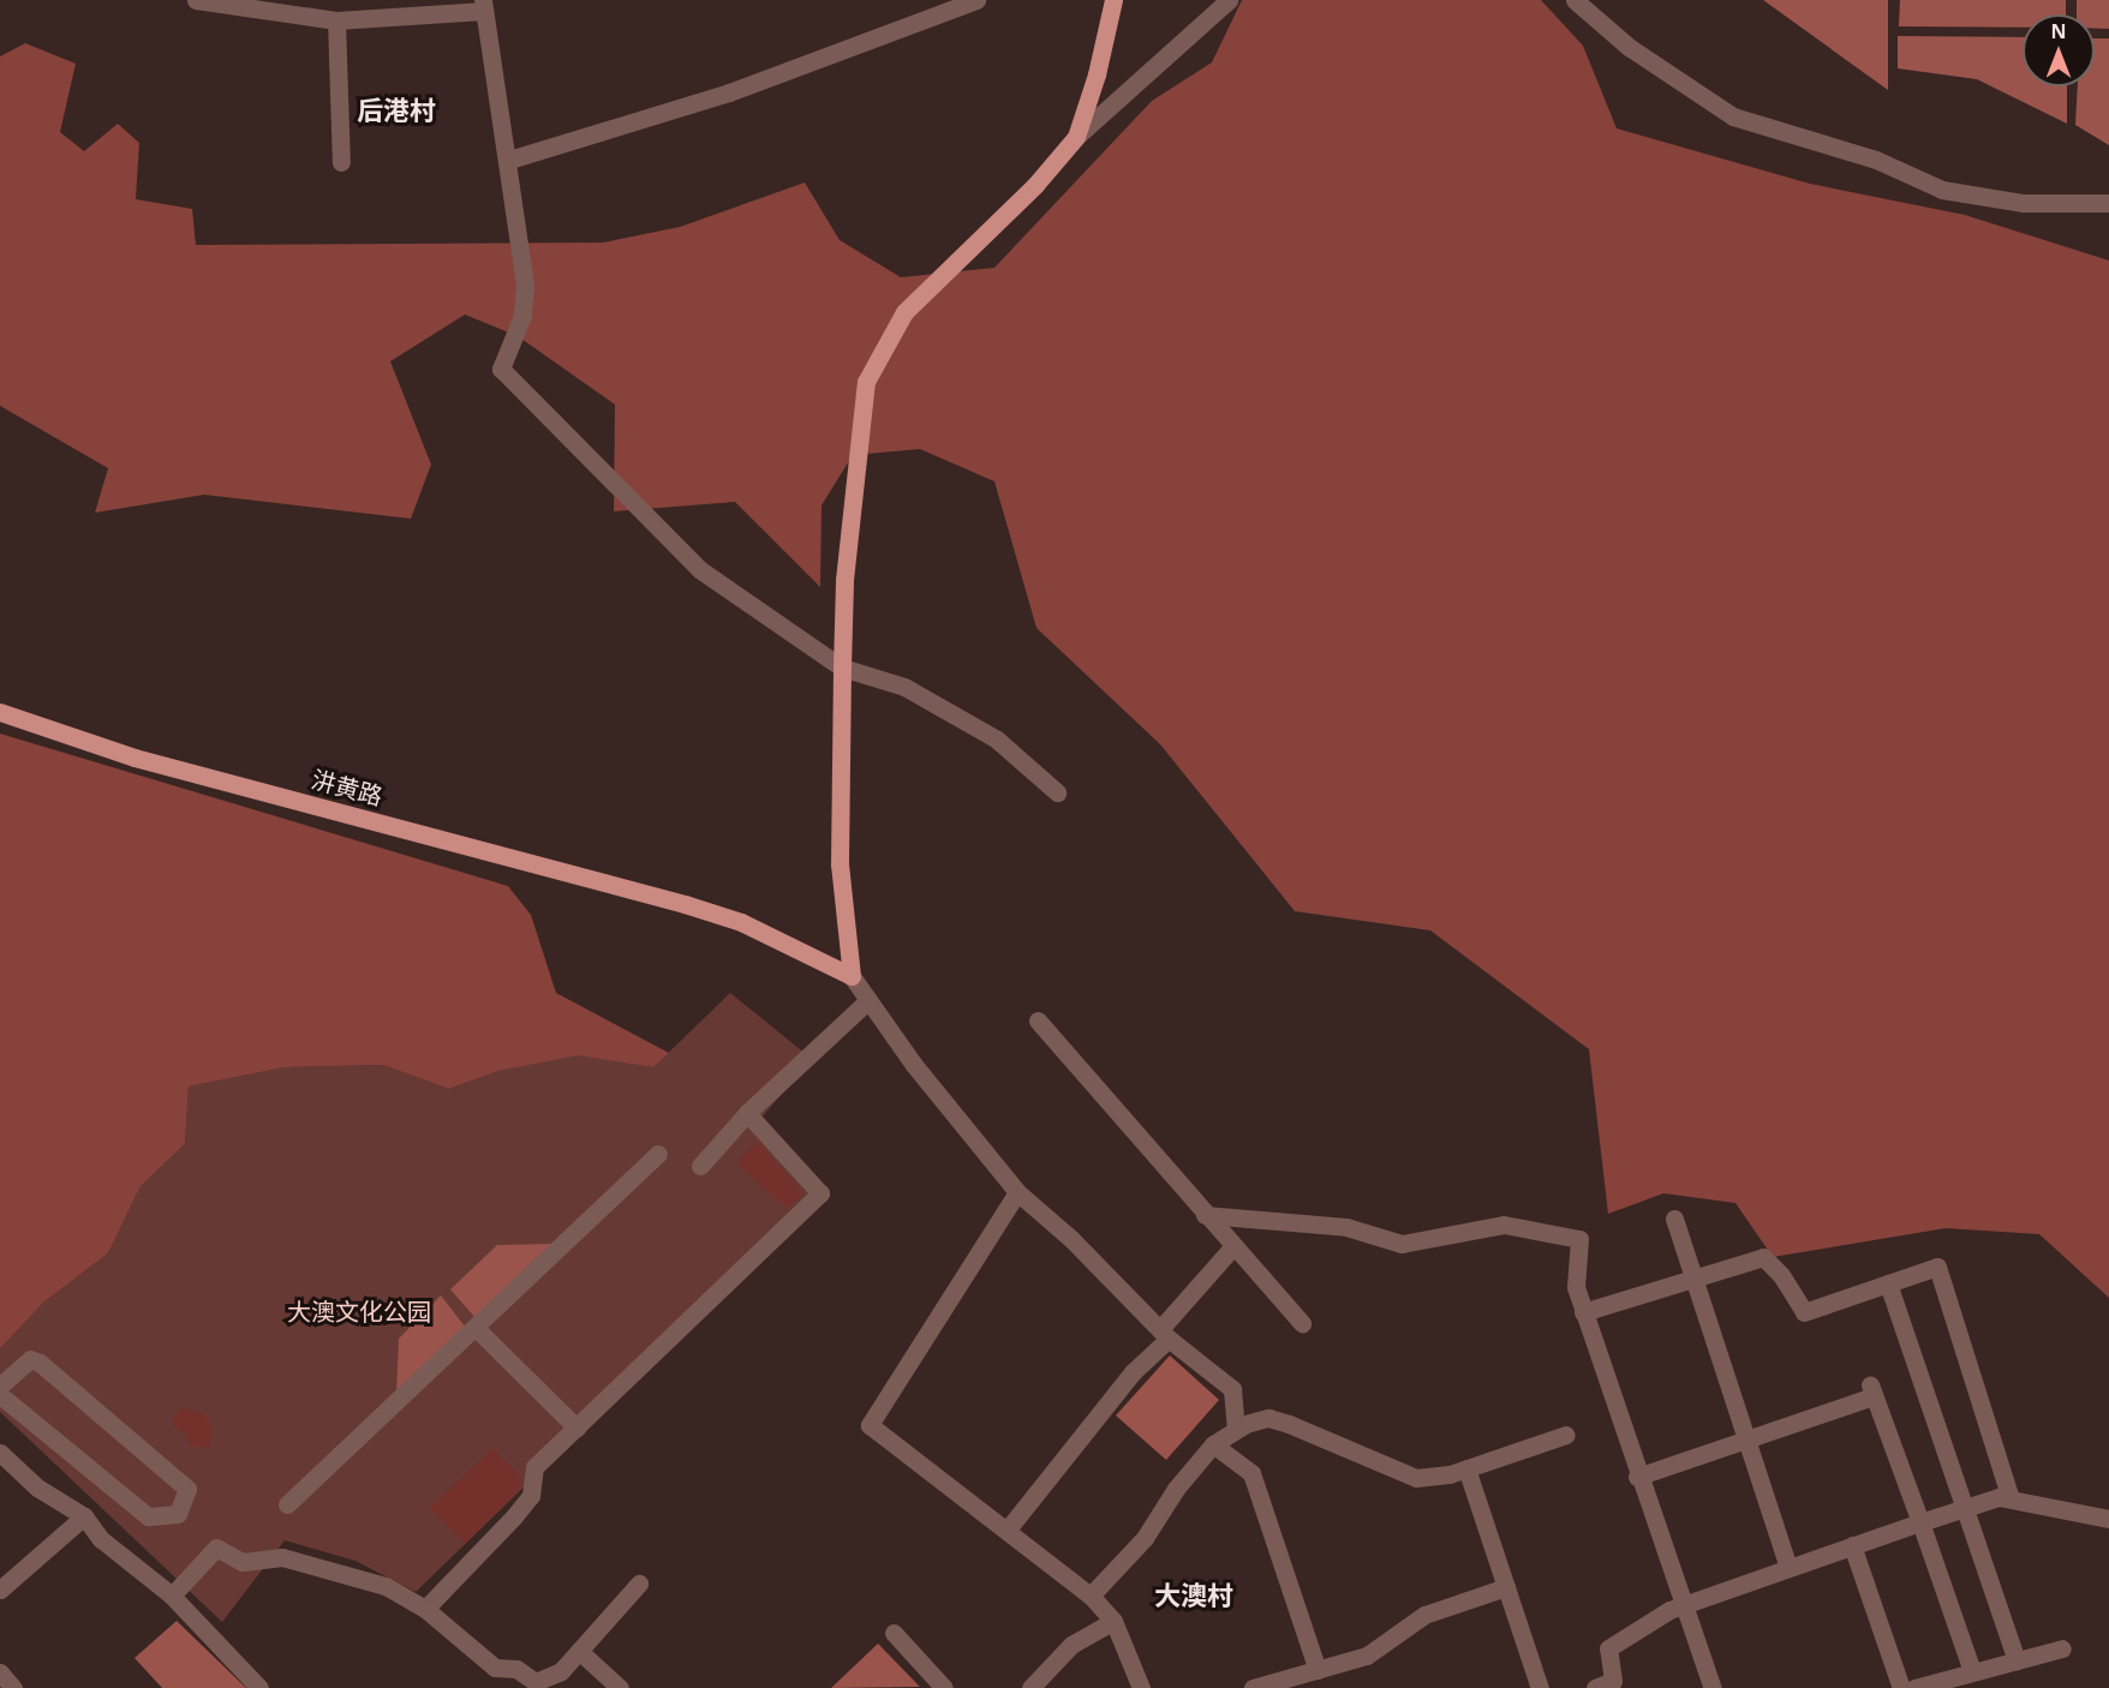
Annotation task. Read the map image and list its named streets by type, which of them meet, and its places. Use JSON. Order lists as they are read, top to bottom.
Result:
{
  "streets": {
    "main road": ["汫黄路"]
  },
  "districts": ["后港村", "大澳村"],
  "parks": ["大澳文化公园"],
  "north": "top"
}
